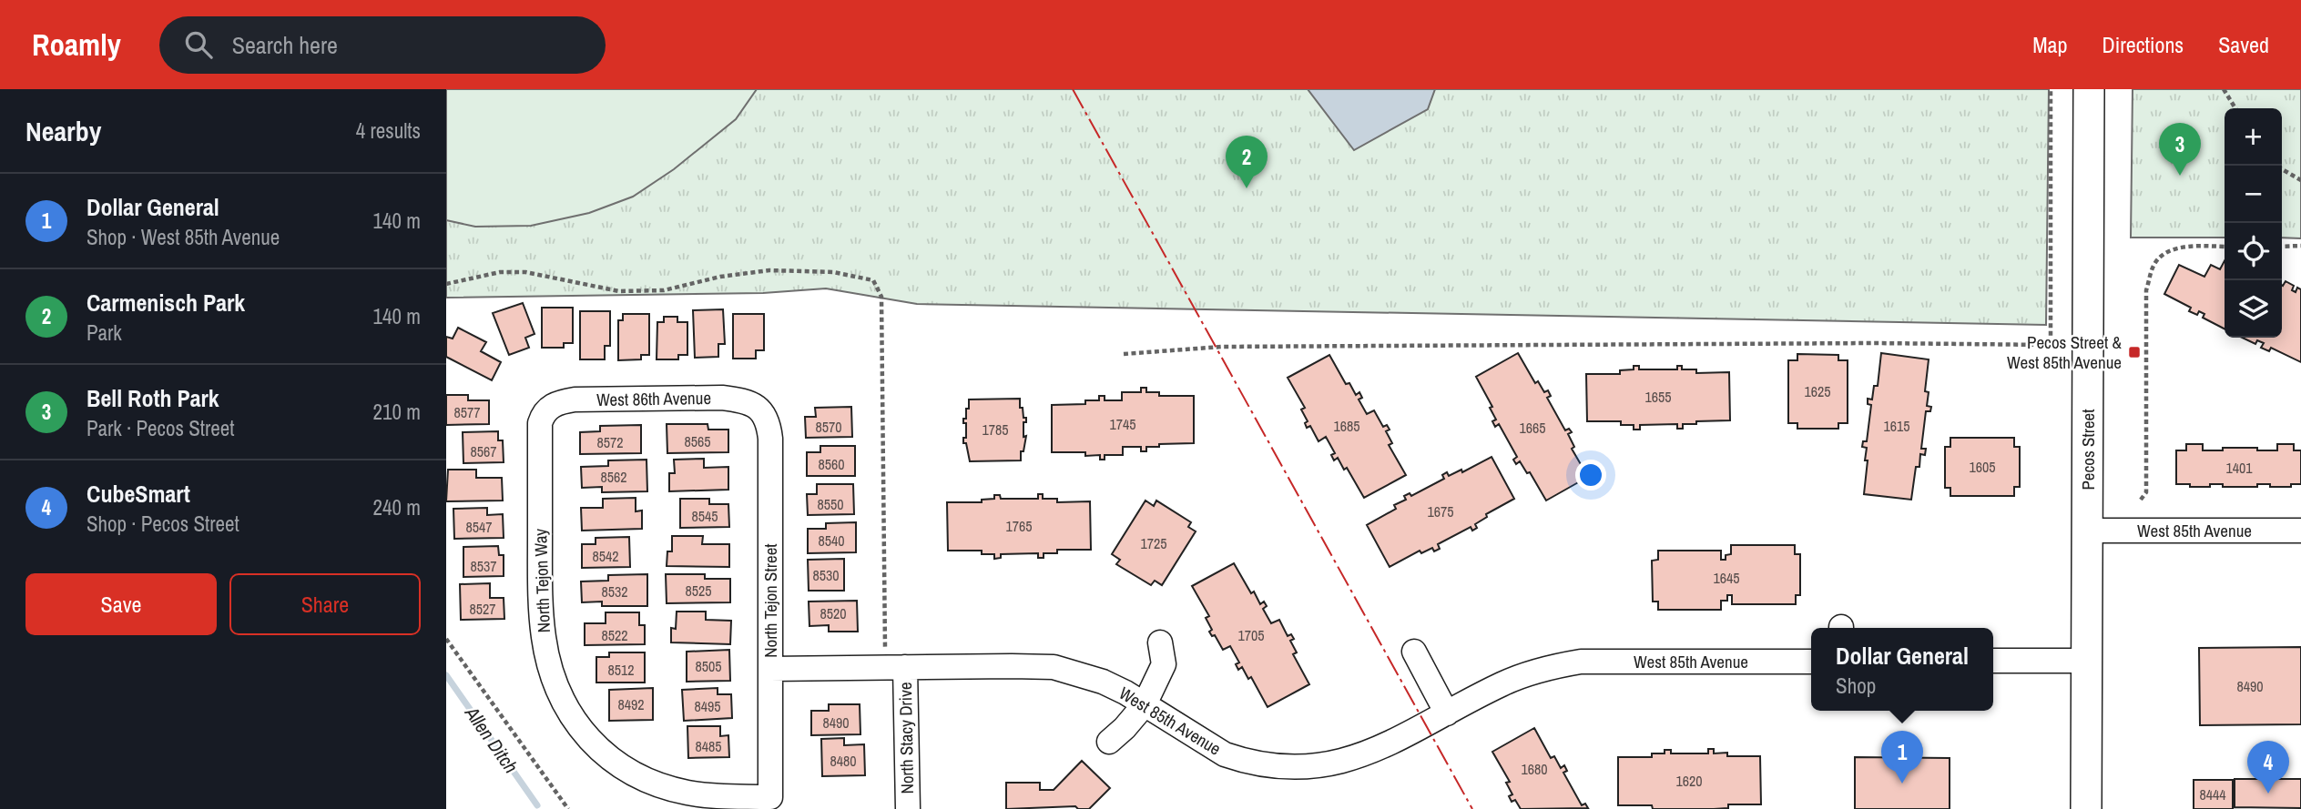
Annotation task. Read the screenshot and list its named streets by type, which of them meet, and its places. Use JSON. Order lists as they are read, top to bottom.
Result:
{
  "streets": {
    "main road": ["Pecos Street"],
    "street": [
      "West 86th Avenue",
      "West 85th Avenue",
      "North Tejon Way",
      "North Tejon Street",
      "North Stacy Drive"
    ]
  },
  "crossings": [
    ["West 86th Avenue", "North Tejon Way"],
    ["West 86th Avenue", "North Tejon Street"],
    ["Pecos Street", "West 85th Avenue"],
    ["West 85th Avenue", "North Tejon Street"],
    ["West 85th Avenue", "North Stacy Drive"],
    ["North Tejon Way", "North Tejon Street"]
  ],
  "water": ["Allen Ditch"],
  "places": {
    "transit": ["Pecos Street & West 85th Avenue"]
  },
  "house_numbers": [
    "1625",
    "1655",
    "8577",
    "1745",
    "1685",
    "1615",
    "8570",
    "1665",
    "1785",
    "8565",
    "8572",
    "8567",
    "8560",
    "1605",
    "1401",
    "8562",
    "8550",
    "1675",
    "8545",
    "1765",
    "8547",
    "8540",
    "1725",
    "8542",
    "8537",
    "8530",
    "1645",
    "8525",
    "8532",
    "8527",
    "8520",
    "8522",
    "1705",
    "8505",
    "8512",
    "8490",
    "8492",
    "8495",
    "8490",
    "8485",
    "8480",
    "1680",
    "1620",
    "8444"
  ],
  "page": {
    "header": "Roamly",
    "search": "Search here",
    "nav": ["Map", "Directions", "Saved"],
    "heading": ["Nearby", "4 results"],
    "map_buttons": ["+", "−"],
    "pins": [
      "3",
      "2",
      "1",
      "4"
    ],
    "list": [
      {
        "mark": "1",
        "name": "Dollar General",
        "note": "Shop · West 85th Avenue",
        "value": "140 m"
      },
      {
        "mark": "2",
        "name": "Carmenisch Park",
        "note": "Park",
        "value": "140 m"
      },
      {
        "mark": "3",
        "name": "Bell Roth Park",
        "note": "Park · Pecos Street",
        "value": "210 m"
      },
      {
        "mark": "4",
        "name": "CubeSmart",
        "note": "Shop · Pecos Street",
        "value": "240 m"
      }
    ],
    "buttons": ["Save", "Share"],
    "popup": ["Dollar General", "Shop"]
  }
}
